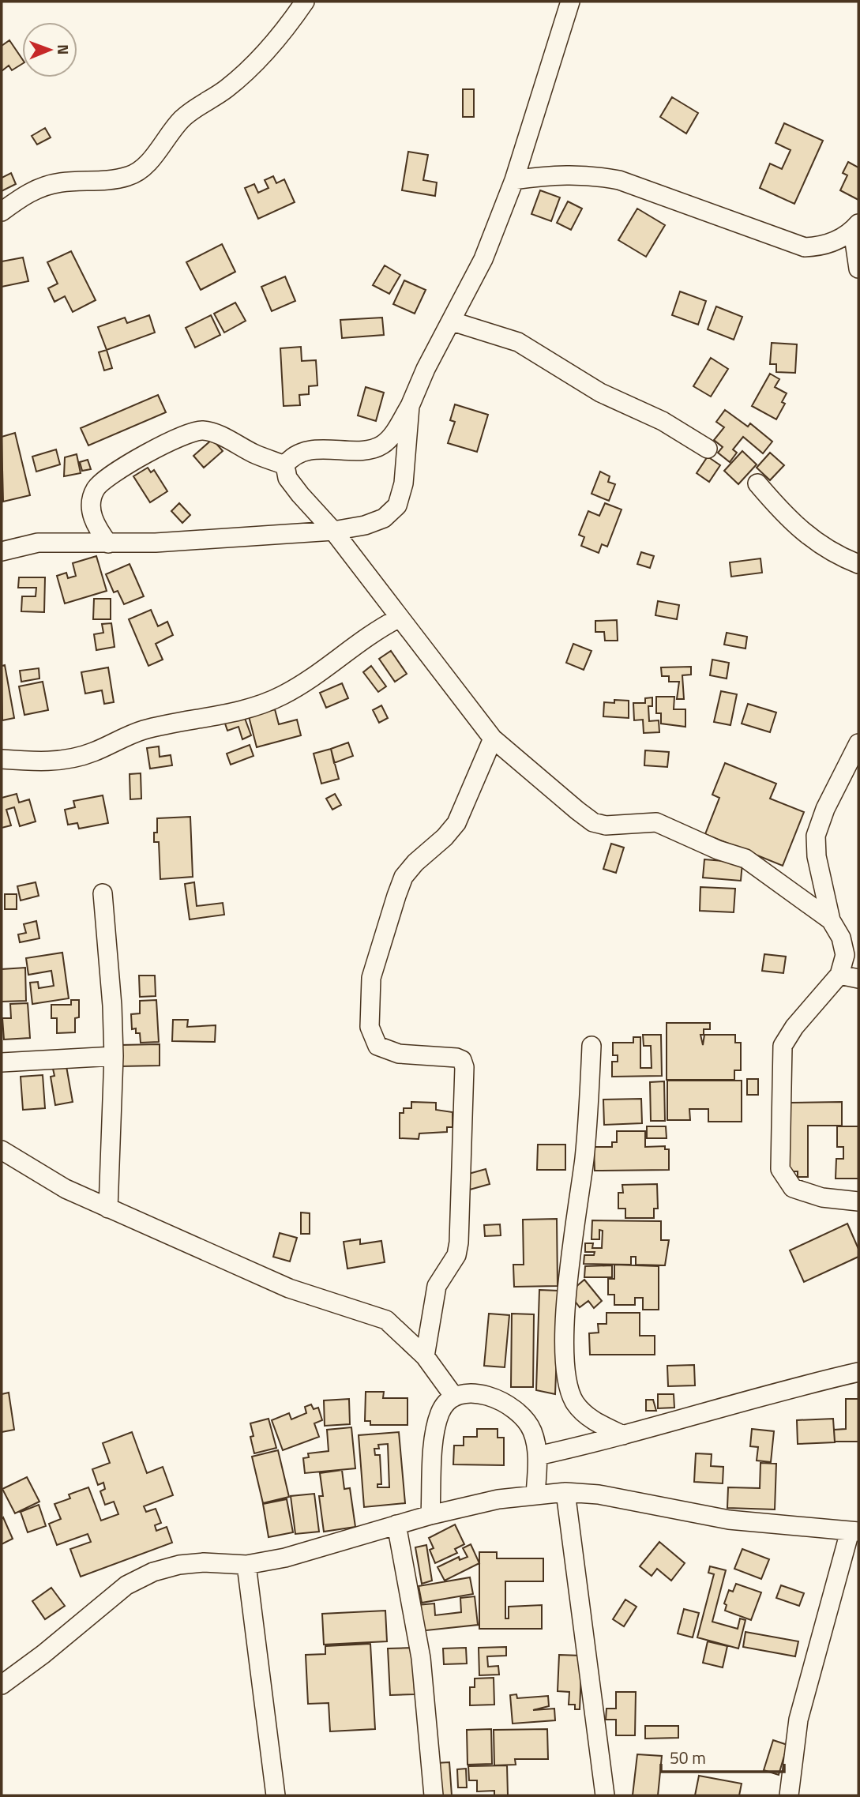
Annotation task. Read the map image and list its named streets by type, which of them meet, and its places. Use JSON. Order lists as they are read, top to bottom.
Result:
{
  "scale_bar": "50 m",
  "north": "right"
}
